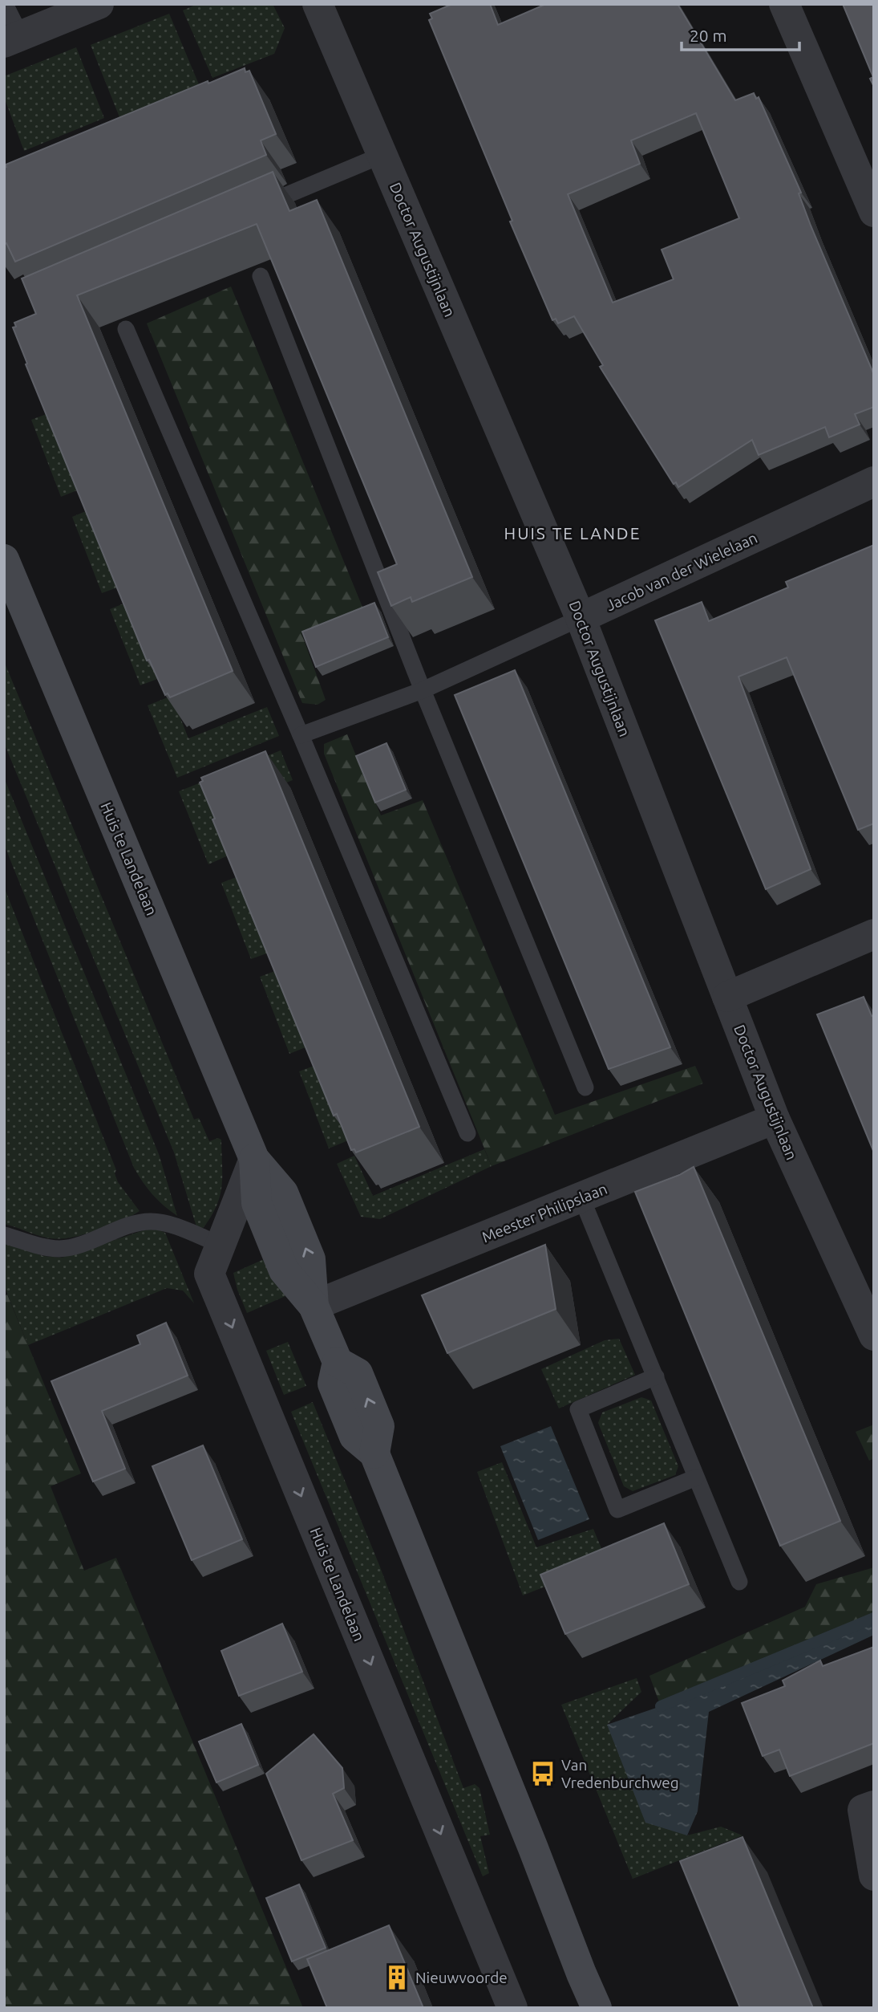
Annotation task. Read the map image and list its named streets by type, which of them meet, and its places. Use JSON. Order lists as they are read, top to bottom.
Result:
{
  "streets": {
    "street": [
      "Doctor Augustijnlaan",
      "Jacob van der Wielelaan",
      "Huis te Landelaan",
      "Meester Philipslaan"
    ]
  },
  "crossings": [
    ["Doctor Augustijnlaan", "Jacob van der Wielelaan"],
    ["Doctor Augustijnlaan", "Meester Philipslaan"],
    ["Huis te Landelaan", "Meester Philipslaan"]
  ],
  "districts": ["HUIS TE LANDE"],
  "places": {
    "bus stop": ["Van Vredenburchweg"],
    "building": ["Nieuwvoorde"]
  },
  "scale_bar": "20 m"
}
